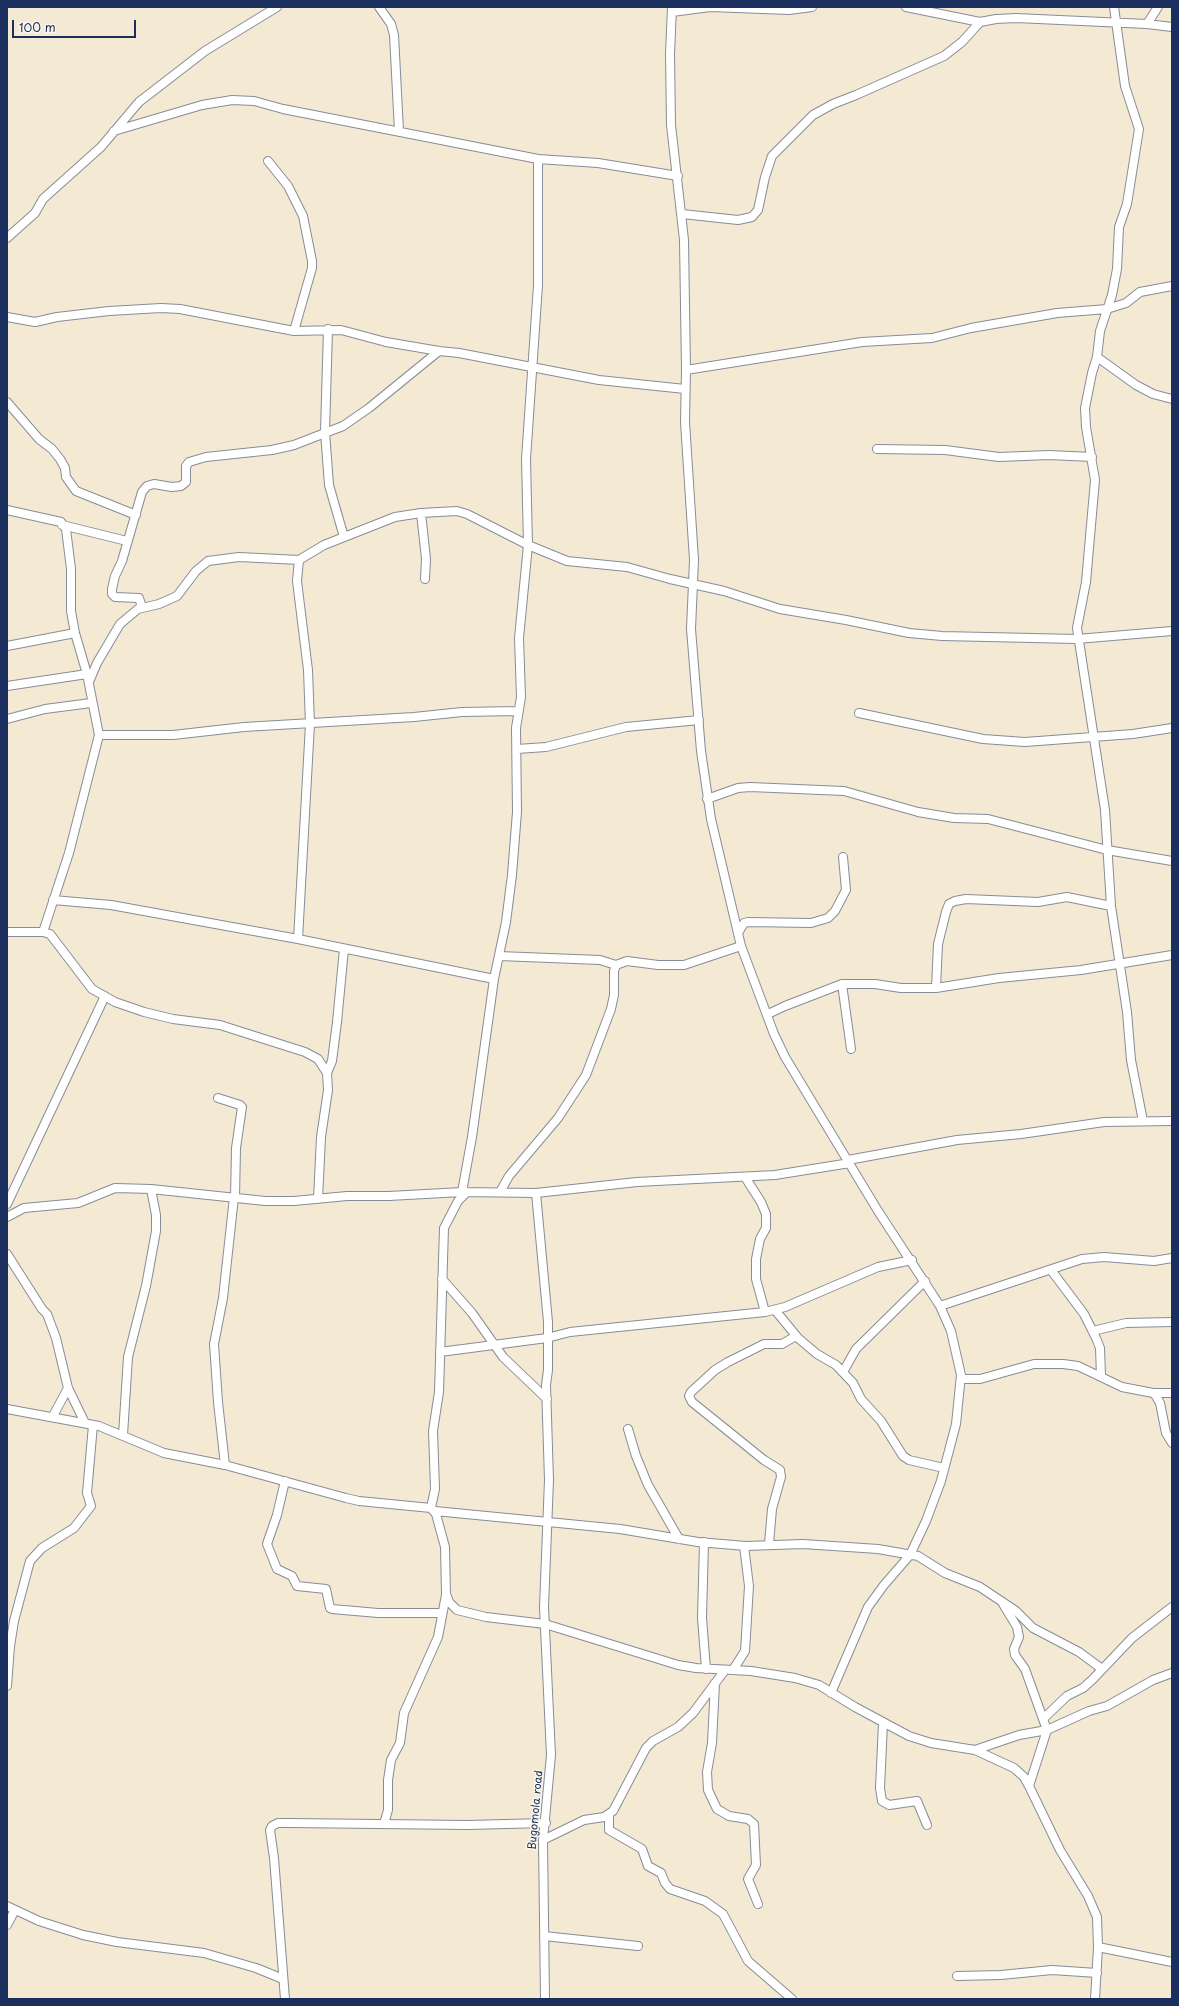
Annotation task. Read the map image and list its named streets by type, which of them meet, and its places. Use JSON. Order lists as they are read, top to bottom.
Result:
{
  "streets": {
    "street": ["Bugomola road"]
  },
  "scale_bar": "100 m"
}
